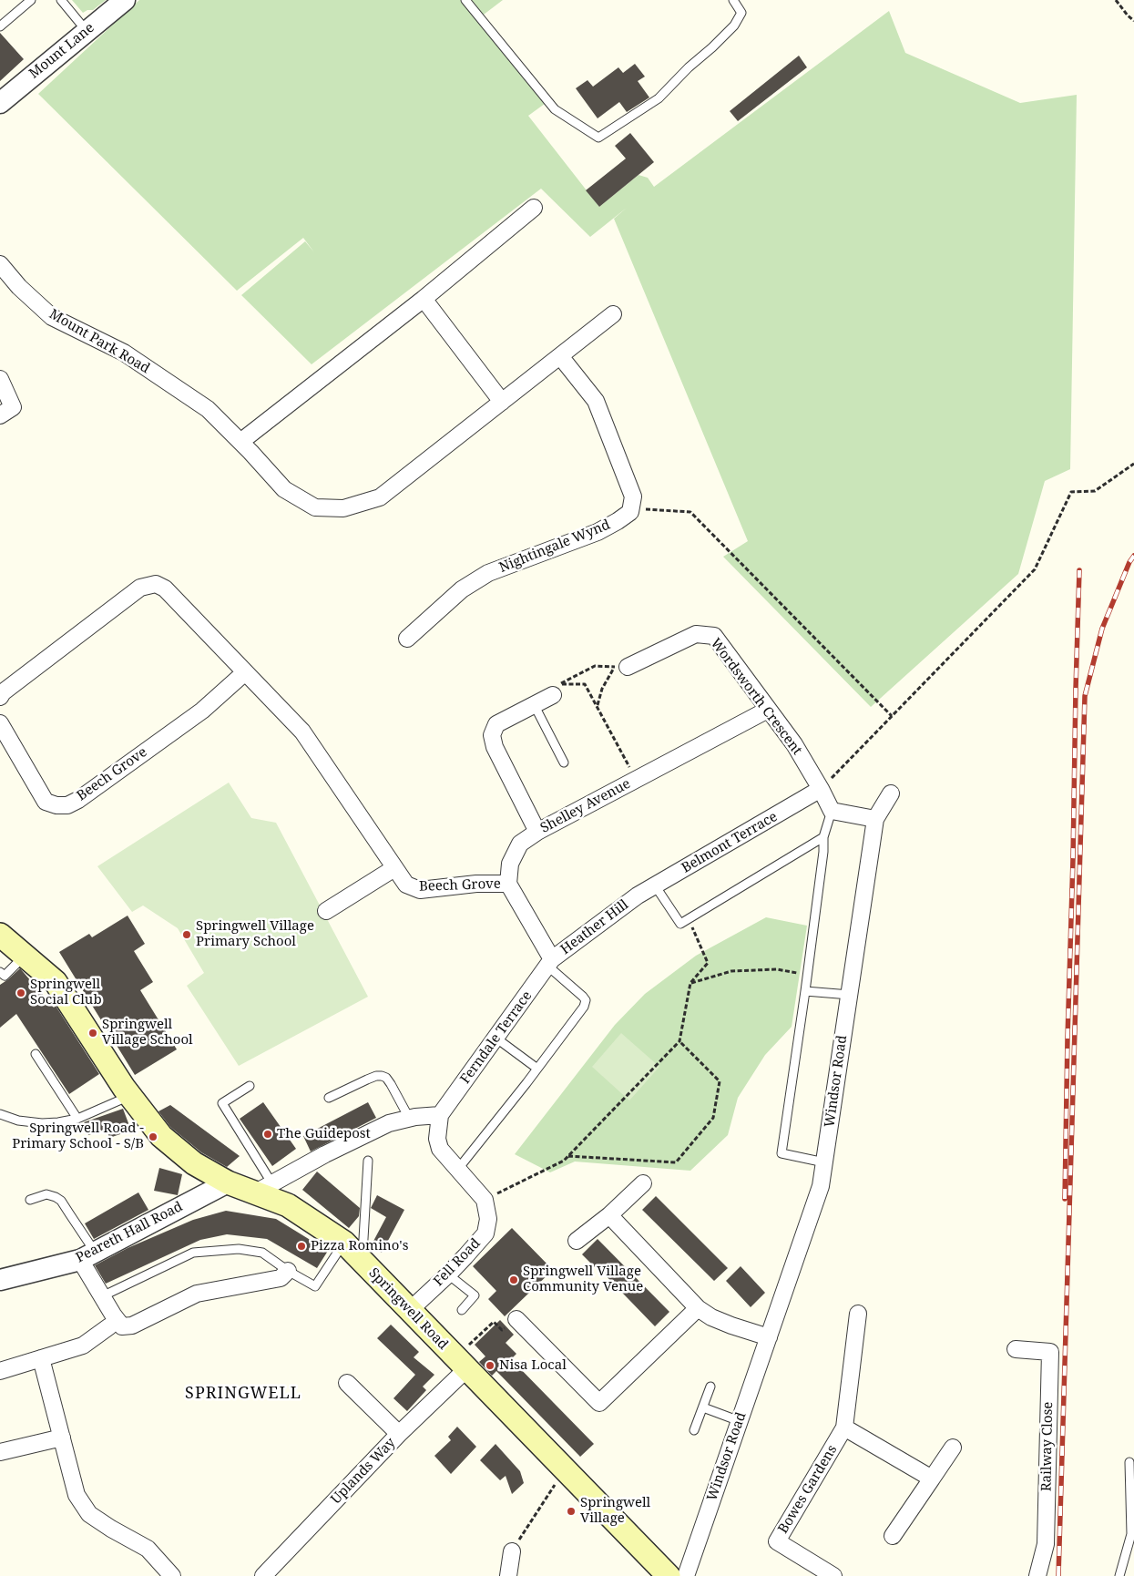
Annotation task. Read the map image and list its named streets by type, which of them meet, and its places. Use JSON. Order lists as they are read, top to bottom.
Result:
{
  "streets": {
    "main road": ["Springwell Road"],
    "street": [
      "Mount Lane",
      "Mount Park Road",
      "Nightingale Wynd",
      "Wordsworth Crescent",
      "Beech Grove",
      "Shelley Avenue",
      "Belmont Terrace",
      "Heather Hill",
      "Ferndale Terrace",
      "Windsor Road",
      "Peareth Hall Road",
      "Fell Road",
      "Railway Close",
      "Uplands Way",
      "Bowes Gardens"
    ]
  },
  "crossings": [
    ["Wordsworth Crescent", "Shelley Avenue"],
    ["Wordsworth Crescent", "Belmont Terrace"],
    ["Beech Grove", "Shelley Avenue"],
    ["Belmont Terrace", "Heather Hill"],
    ["Heather Hill", "Ferndale Terrace"],
    ["Peareth Hall Road", "Springwell Road"],
    ["Fell Road", "Springwell Road"],
    ["Springwell Road", "Uplands Way"]
  ],
  "districts": ["SPRINGWELL"],
  "places": [
    "Springwell Village Primary School",
    "Springwell Social Club",
    "Springwell Village School",
    "The Guidepost",
    "Springwell Road - Primary School - S/B",
    "Pizza Romino's",
    "Springwell Village Community Venue",
    "Nisa Local",
    "Springwell Village"
  ]
}
